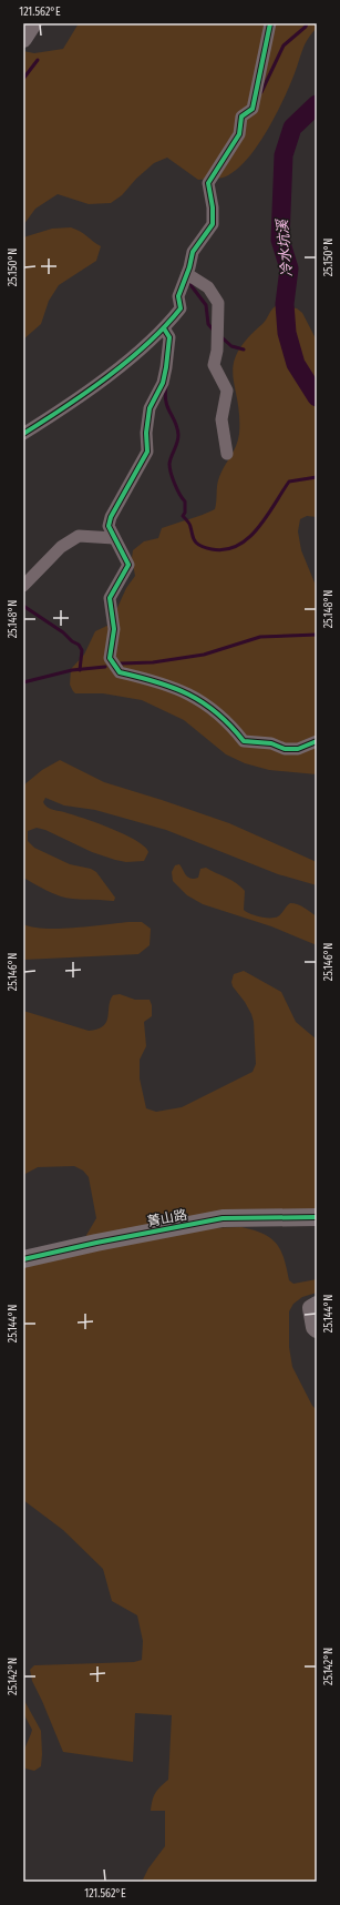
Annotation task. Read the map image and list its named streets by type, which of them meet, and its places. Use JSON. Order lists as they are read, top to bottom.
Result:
{
  "streets": {
    "street": ["菁山路"]
  },
  "water": ["冷水坑溪"],
  "coordinates": [
    "121.562°E",
    "25.150°N",
    "25.148°N",
    "25.146°N",
    "25.144°N",
    "25.142°N"
  ]
}
